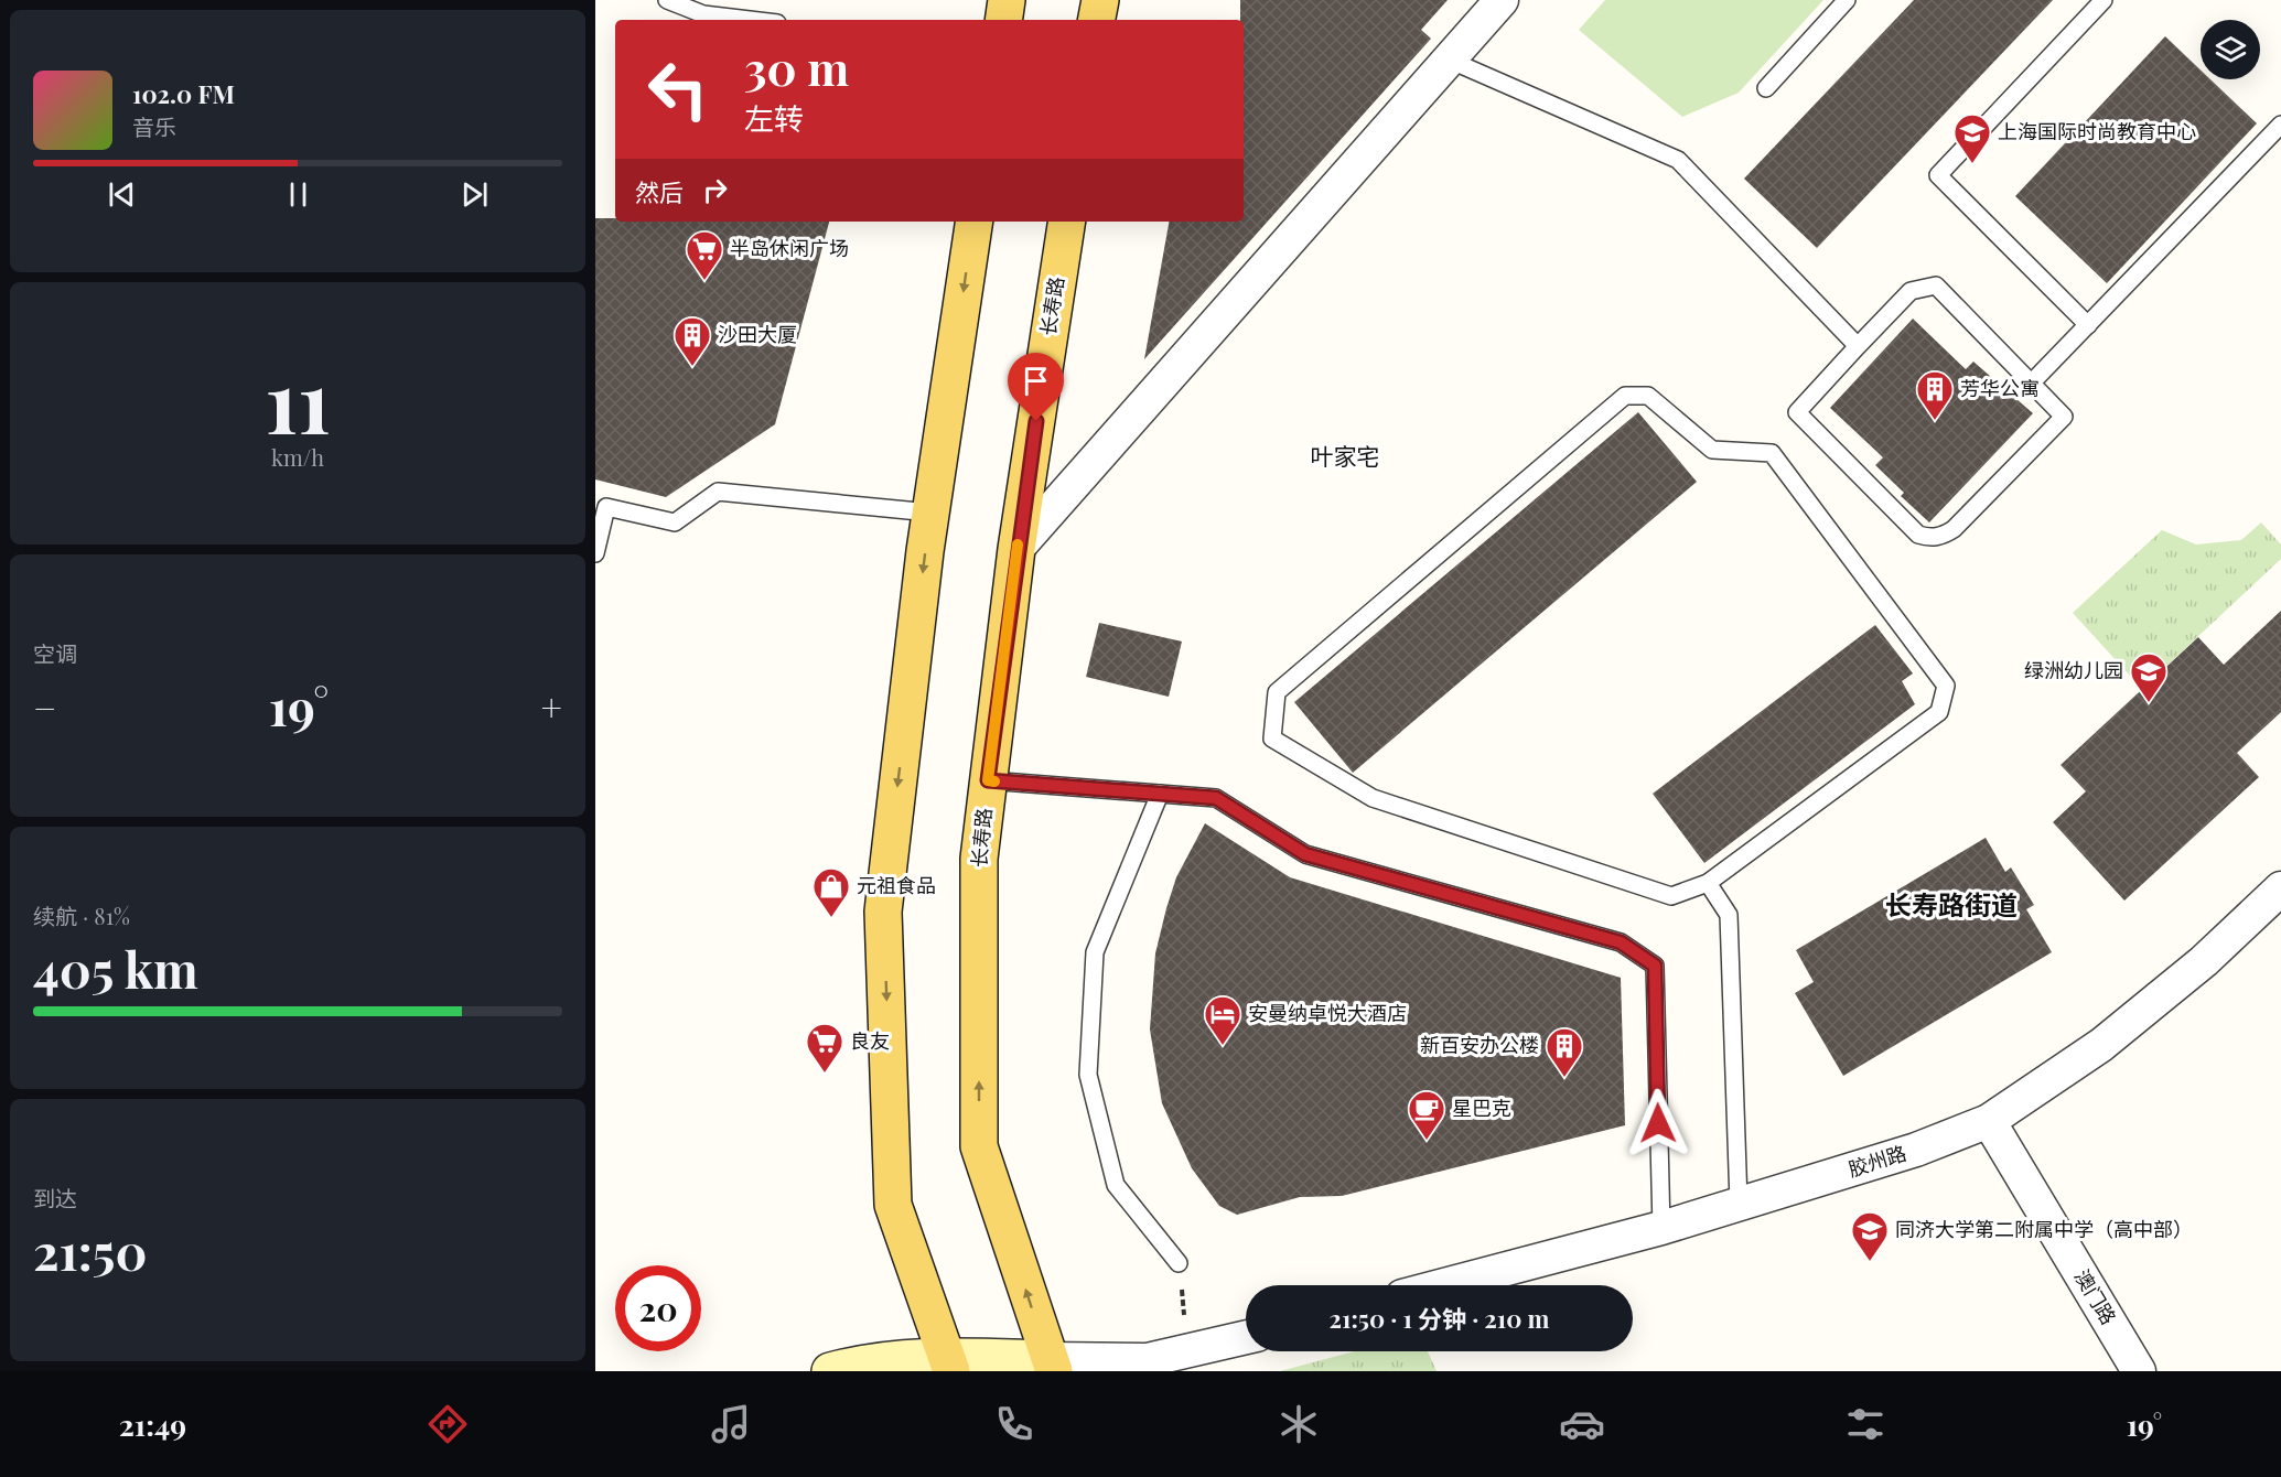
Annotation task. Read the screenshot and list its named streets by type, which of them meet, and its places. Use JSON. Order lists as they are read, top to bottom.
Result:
{
  "streets": {
    "main road": ["长寿路"],
    "street": ["胶州路", "澳门路"]
  },
  "crossings": [
    ["胶州路", "澳门路"]
  ],
  "districts": ["叶家宅", "长寿路街道"],
  "places": {
    "school or university": ["上海国际时尚教育中心", "绿洲幼儿园", "同济大学第二附属中学（高中部）"],
    "supermarket": ["半岛休闲广场", "良友"],
    "building": ["沙田大厦", "芳华公寓", "新百安办公楼"],
    "shop": ["元祖食品"],
    "hotel": ["安曼纳卓悦大酒店"],
    "cafe": ["星巴克"]
  },
  "page": {
    "turn": ["30 m", "左转"],
    "song": ["102.0 FM", "音乐"],
    "then": "然后",
    "tile": [
      ["11", "km/h"],
      "空调",
      ["续航 · 81%", "405 km"],
      ["到达", "21:50"]
    ],
    "heat": ["−", "19°", "+"],
    "limit": "20",
    "trip": "21:50 · 1 分钟 · 210 m",
    "tabs": ["21:49", "19°"]
  }
}
